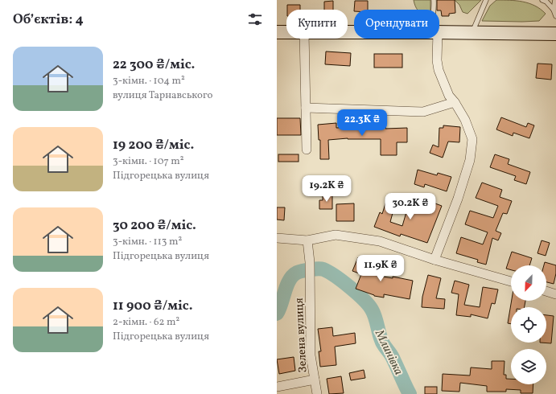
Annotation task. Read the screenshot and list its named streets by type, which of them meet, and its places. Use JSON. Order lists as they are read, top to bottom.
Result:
{
  "streets": {
    "street": ["Зелена вулиця"]
  },
  "water": ["Млинівка"],
  "north": "bottom left",
  "page": {
    "heading": "Об’єктів: 4",
    "chip": ["Купити", "Орендувати"],
    "list": [
      {
        "name": "22 300 ₴/міс.",
        "note": "3-кімн. · 104 m² · вулиця Тарнавського"
      },
      {
        "name": "19 200 ₴/міс.",
        "note": "3-кімн. · 107 m² · Підгорецька вулиця"
      },
      {
        "name": "30 200 ₴/міс.",
        "note": "3-кімн. · 113 m² · Підгорецька вулиця"
      },
      {
        "name": "11 900 ₴/міс.",
        "note": "2-кімн. · 62 m² · Підгорецька вулиця"
      }
    ],
    "price": [
      "22.3K ₴",
      "19.2K ₴",
      "30.2K ₴",
      "11.9K ₴"
    ]
  }
}
